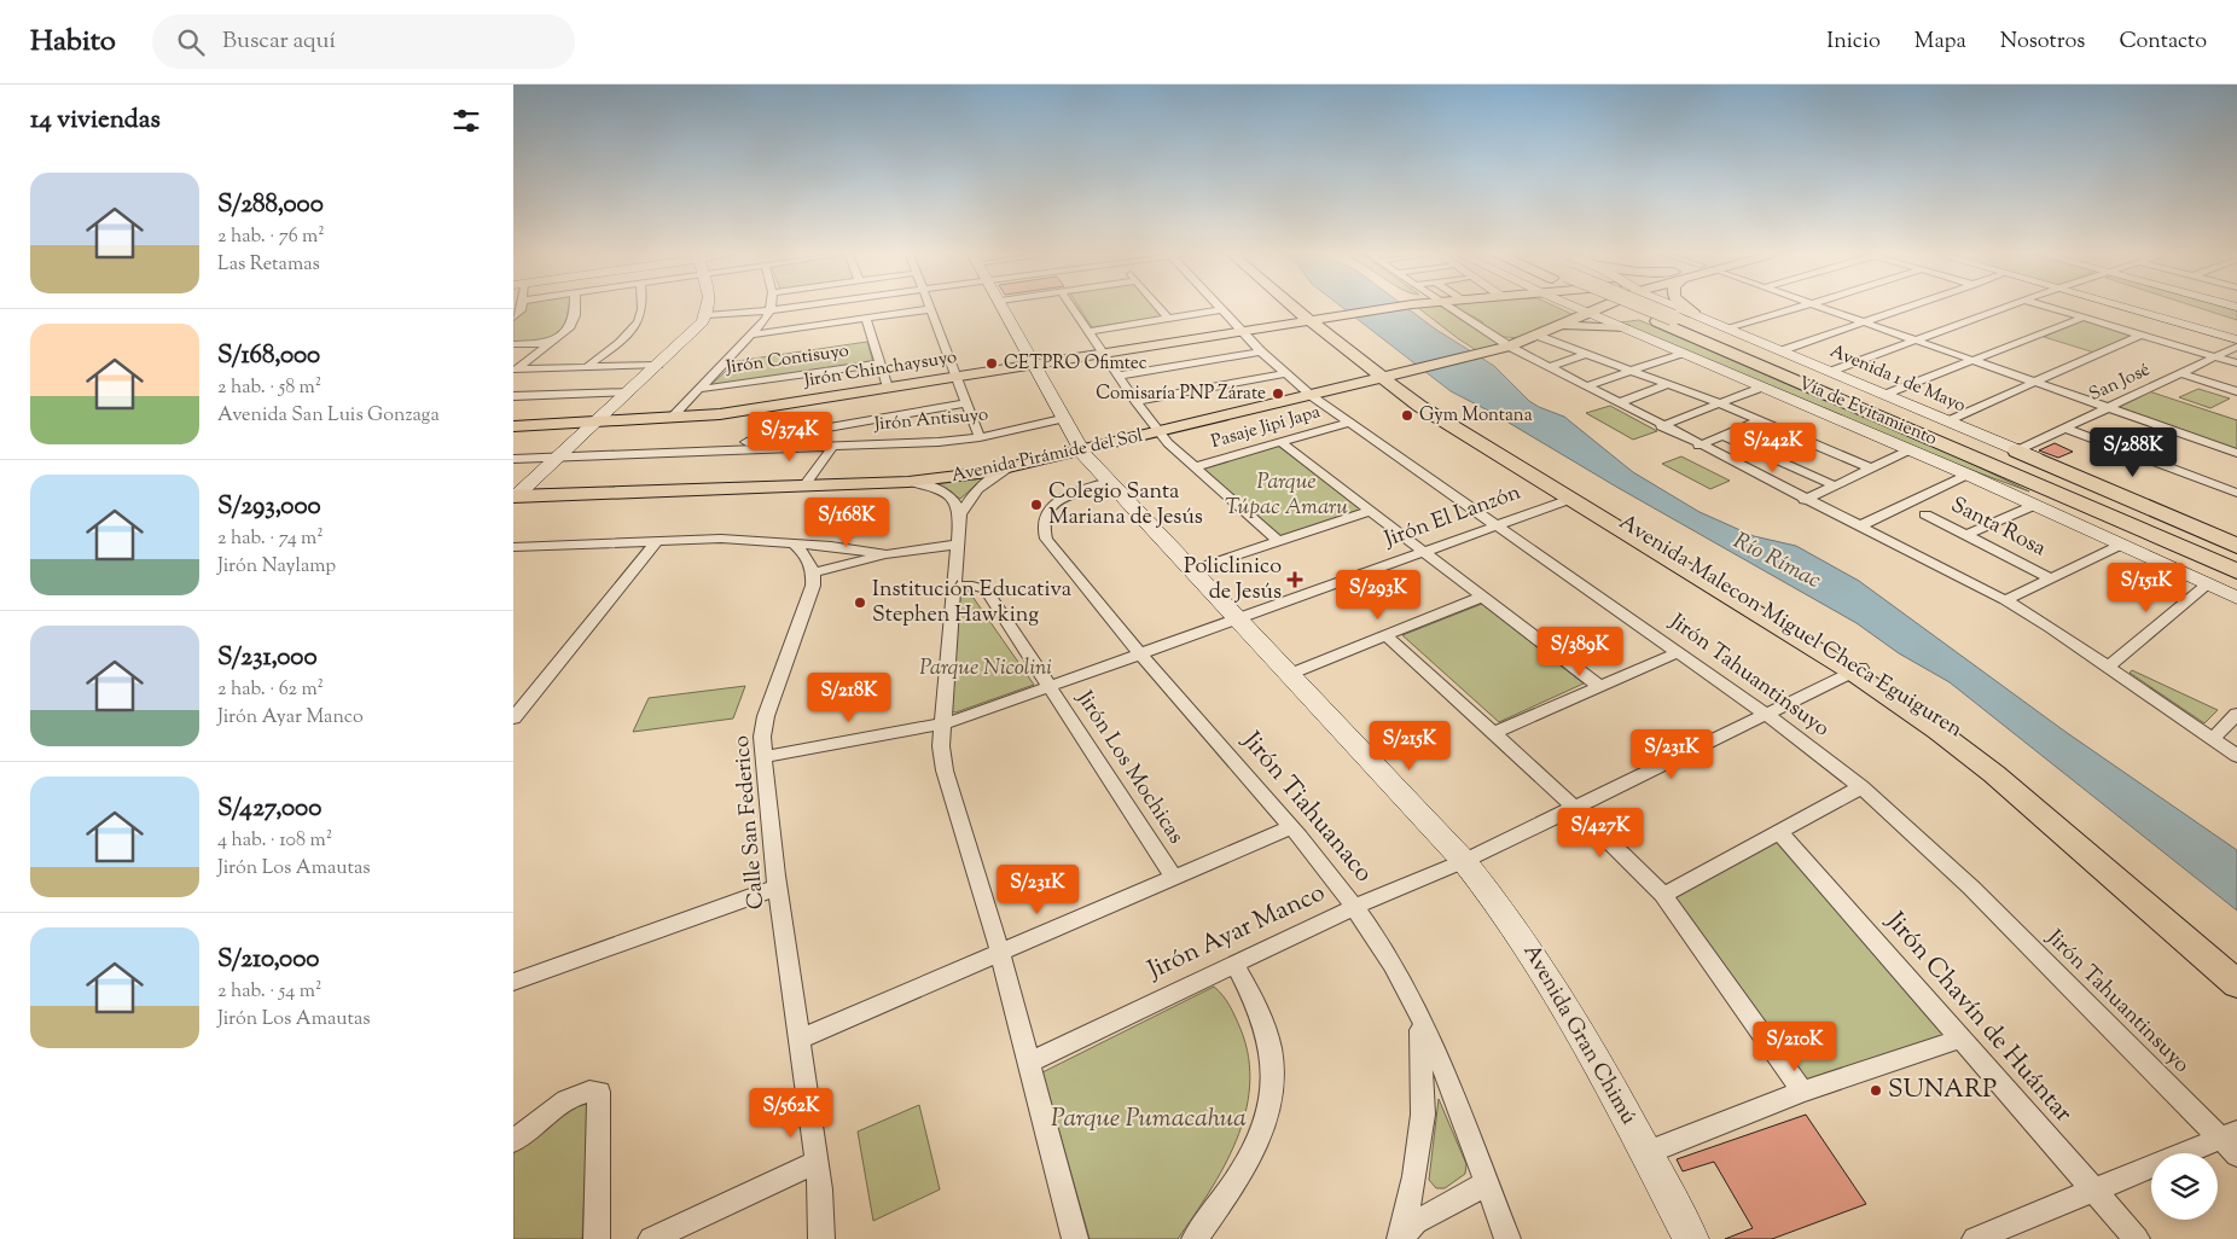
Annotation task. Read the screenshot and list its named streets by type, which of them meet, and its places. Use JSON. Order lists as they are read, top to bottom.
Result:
{
  "streets": {
    "highway": ["Vía de Evitamiento"],
    "main road": ["Jirón Chinchaysuyo", "Avenida Pirámide del Sol", "Avenida Malecon Miguel Checa Eguiguren"],
    "street": [
      "Jirón Contisuyo",
      "Avenida 1 de Mayo",
      "San José",
      "Jirón Antisuyo",
      "Pasaje Jipi Japa",
      "Jirón El Lanzón",
      "Santa Rosa",
      "Jirón Tahuantinsuyo",
      "Jirón Los Mochicas",
      "Jirón Tiahuanaco",
      "Calle San Federico",
      "Jirón Ayar Manco",
      "Jirón Chavín de Huántar",
      "Avenida Gran Chimú"
    ]
  },
  "crossings": [
    ["Jirón Chinchaysuyo", "Avenida Malecon Miguel Checa Eguiguren"],
    ["Jirón Chinchaysuyo", "Jirón Tahuantinsuyo"],
    ["Jirón Chinchaysuyo", "Avenida Gran Chimú"],
    ["Avenida 1 de Mayo", "San José"],
    ["Jirón Antisuyo", "Avenida Gran Chimú"],
    ["Pasaje Jipi Japa", "Jirón Tahuantinsuyo"],
    ["Avenida Pirámide del Sol", "Avenida Malecon Miguel Checa Eguiguren"],
    ["Avenida Pirámide del Sol", "Jirón Tahuantinsuyo"],
    ["Avenida Pirámide del Sol", "Avenida Gran Chimú"],
    ["Jirón El Lanzón", "Avenida Malecon Miguel Checa Eguiguren"],
    ["Jirón El Lanzón", "Jirón Tahuantinsuyo"],
    ["Jirón El Lanzón", "Jirón Los Mochicas"],
    ["Jirón El Lanzón", "Jirón Tiahuanaco"],
    ["Jirón El Lanzón", "Calle San Federico"],
    ["Jirón El Lanzón", "Avenida Gran Chimú"],
    ["Avenida Malecon Miguel Checa Eguiguren", "Jirón Ayar Manco"],
    ["Jirón Tahuantinsuyo", "Jirón Ayar Manco"],
    ["Jirón Tiahuanaco", "Jirón Ayar Manco"],
    ["Jirón Tiahuanaco", "Avenida Gran Chimú"],
    ["Jirón Ayar Manco", "Avenida Gran Chimú"]
  ],
  "water": ["Río Rímac"],
  "parks": ["Parque Túpac Amaru", "Parque Nicolini", "Parque Pumacahua"],
  "places": {
    "other": [
      "CETPRO Ofimtec",
      "Comisaría PNP Zárate",
      "Gym Montana",
      "Colegio Santa Mariana de Jesús",
      "Institución Educativa Stephen Hawking",
      "SUNARP"
    ],
    "health": ["Policlinico de Jesús"]
  },
  "page": {
    "header": "Habito",
    "search": "Buscar aquí",
    "nav": [
      "Inicio",
      "Mapa",
      "Nosotros",
      "Contacto"
    ],
    "heading": "14 viviendas",
    "list": [
      {
        "name": "S/288,000",
        "note": "2 hab. · 76 m² · Las Retamas"
      },
      {
        "name": "S/168,000",
        "note": "2 hab. · 58 m² · Avenida San Luis Gonzaga"
      },
      {
        "name": "S/293,000",
        "note": "2 hab. · 74 m² · Jirón Naylamp"
      },
      {
        "name": "S/231,000",
        "note": "2 hab. · 62 m² · Jirón Ayar Manco"
      },
      {
        "name": "S/427,000",
        "note": "4 hab. · 108 m² · Jirón Los Amautas"
      },
      {
        "name": "S/210,000",
        "note": "2 hab. · 54 m² · Jirón Los Amautas"
      }
    ],
    "price": [
      "S/374K",
      "S/242K",
      "S/288K",
      "S/168K",
      "S/151K",
      "S/293K",
      "S/389K",
      "S/218K",
      "S/215K",
      "S/231K",
      "S/427K",
      "S/231K",
      "S/210K",
      "S/562K"
    ]
  }
}
